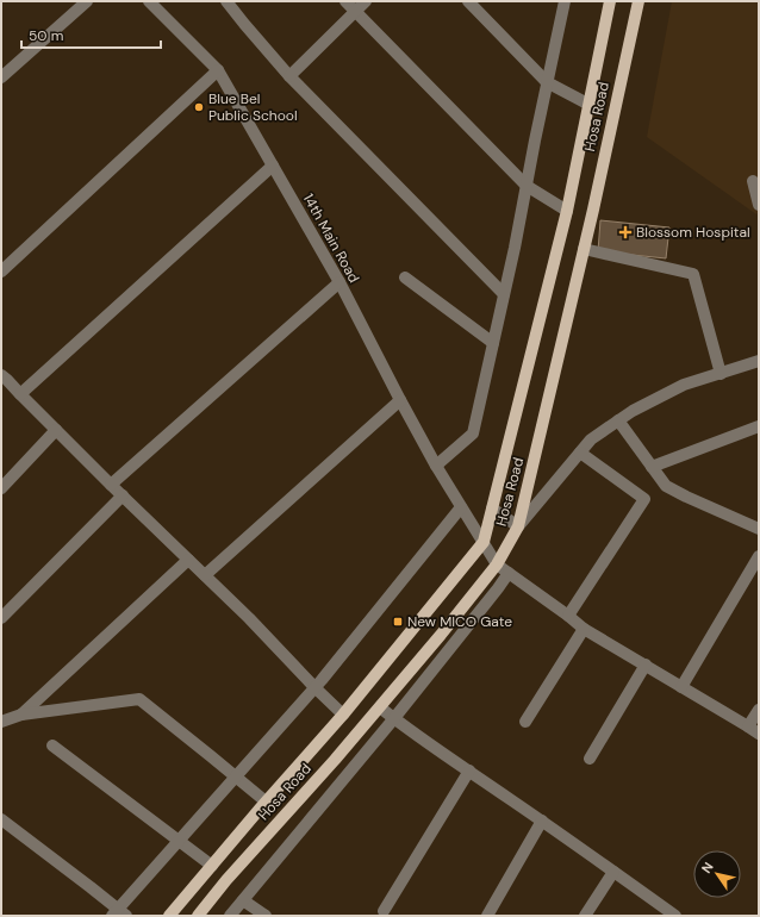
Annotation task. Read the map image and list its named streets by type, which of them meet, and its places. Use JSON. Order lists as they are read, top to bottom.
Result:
{
  "streets": {
    "main road": ["Hosa Road"],
    "street": ["14th Main Road"]
  },
  "crossings": [
    ["Hosa Road", "14th Main Road"]
  ],
  "places": {
    "other": ["Blue Bel Public School"],
    "health": ["Blossom Hospital"],
    "transit": ["New MICO Gate"]
  },
  "scale_bar": "50 m",
  "north": "top left"
}
